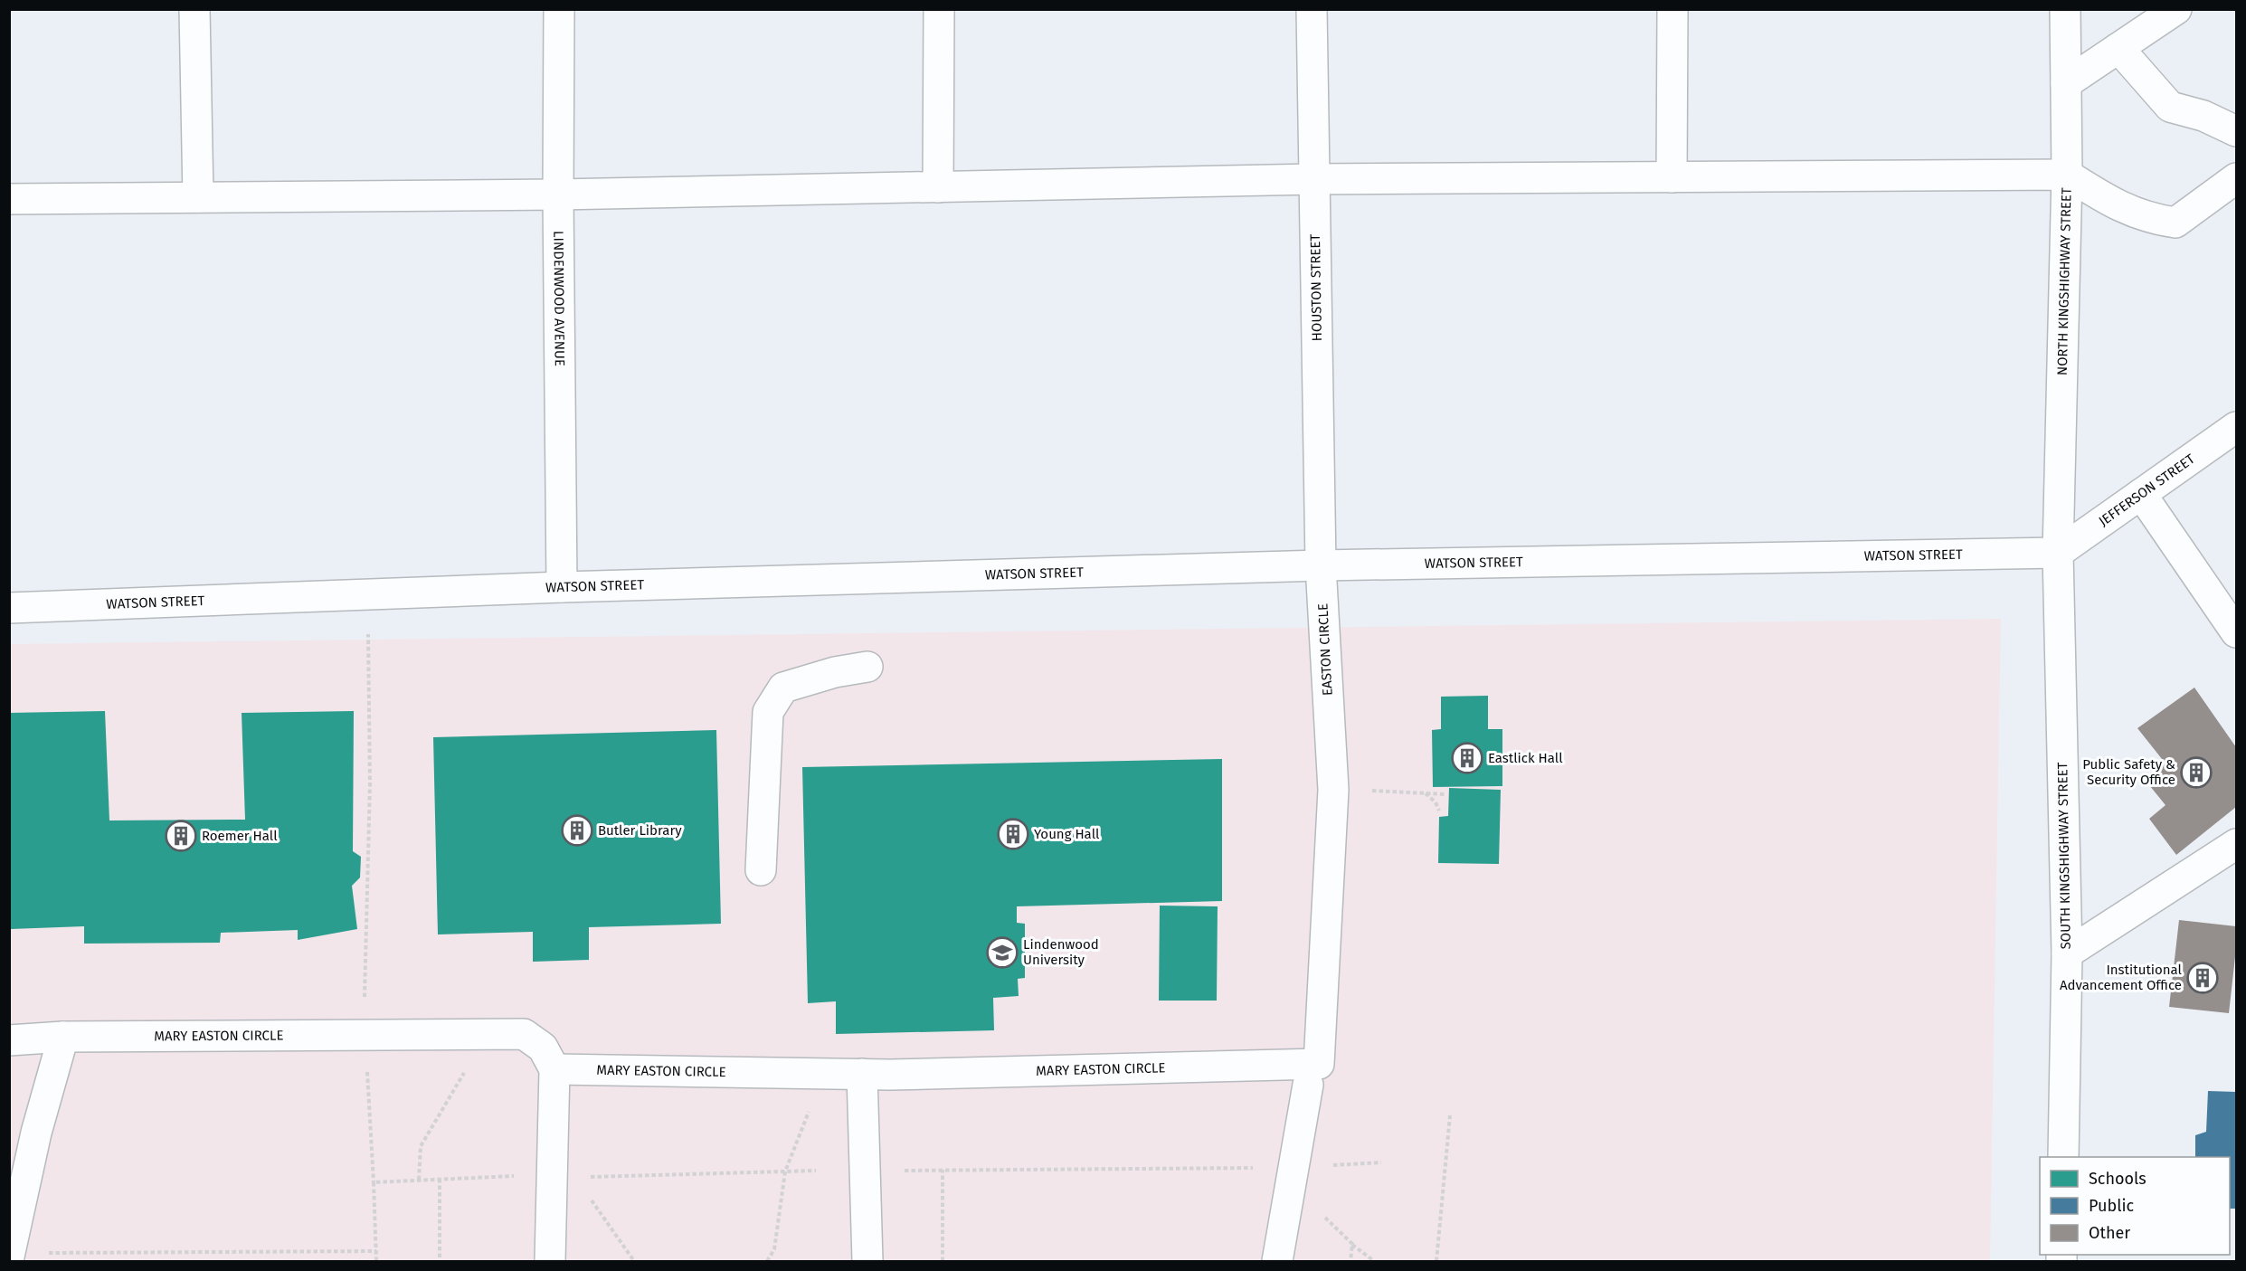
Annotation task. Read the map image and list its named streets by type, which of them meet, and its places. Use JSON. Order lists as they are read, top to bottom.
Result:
{
  "streets": {
    "street": [
      "NORTH KINGSHIGHWAY STREET",
      "HOUSTON STREET",
      "LINDENWOOD AVENUE",
      "JEFFERSON STREET",
      "WATSON STREET",
      "EASTON CIRCLE",
      "SOUTH KINGSHIGHWAY STREET",
      "MARY EASTON CIRCLE"
    ]
  },
  "crossings": [
    ["NORTH KINGSHIGHWAY STREET", "JEFFERSON STREET"],
    ["NORTH KINGSHIGHWAY STREET", "WATSON STREET"],
    ["NORTH KINGSHIGHWAY STREET", "SOUTH KINGSHIGHWAY STREET"],
    ["HOUSTON STREET", "WATSON STREET"],
    ["HOUSTON STREET", "EASTON CIRCLE"],
    ["LINDENWOOD AVENUE", "WATSON STREET"],
    ["JEFFERSON STREET", "WATSON STREET"],
    ["JEFFERSON STREET", "SOUTH KINGSHIGHWAY STREET"],
    ["WATSON STREET", "EASTON CIRCLE"],
    ["WATSON STREET", "SOUTH KINGSHIGHWAY STREET"],
    ["EASTON CIRCLE", "MARY EASTON CIRCLE"]
  ],
  "places": {
    "building": [
      "Eastlick Hall",
      "Public Safety & Security Office",
      "Butler Library",
      "Young Hall",
      "Roemer Hall",
      "Institutional Advancement Office"
    ],
    "school or university": ["Lindenwood University"]
  },
  "legend": ["Schools", "Public", "Other"]
}
